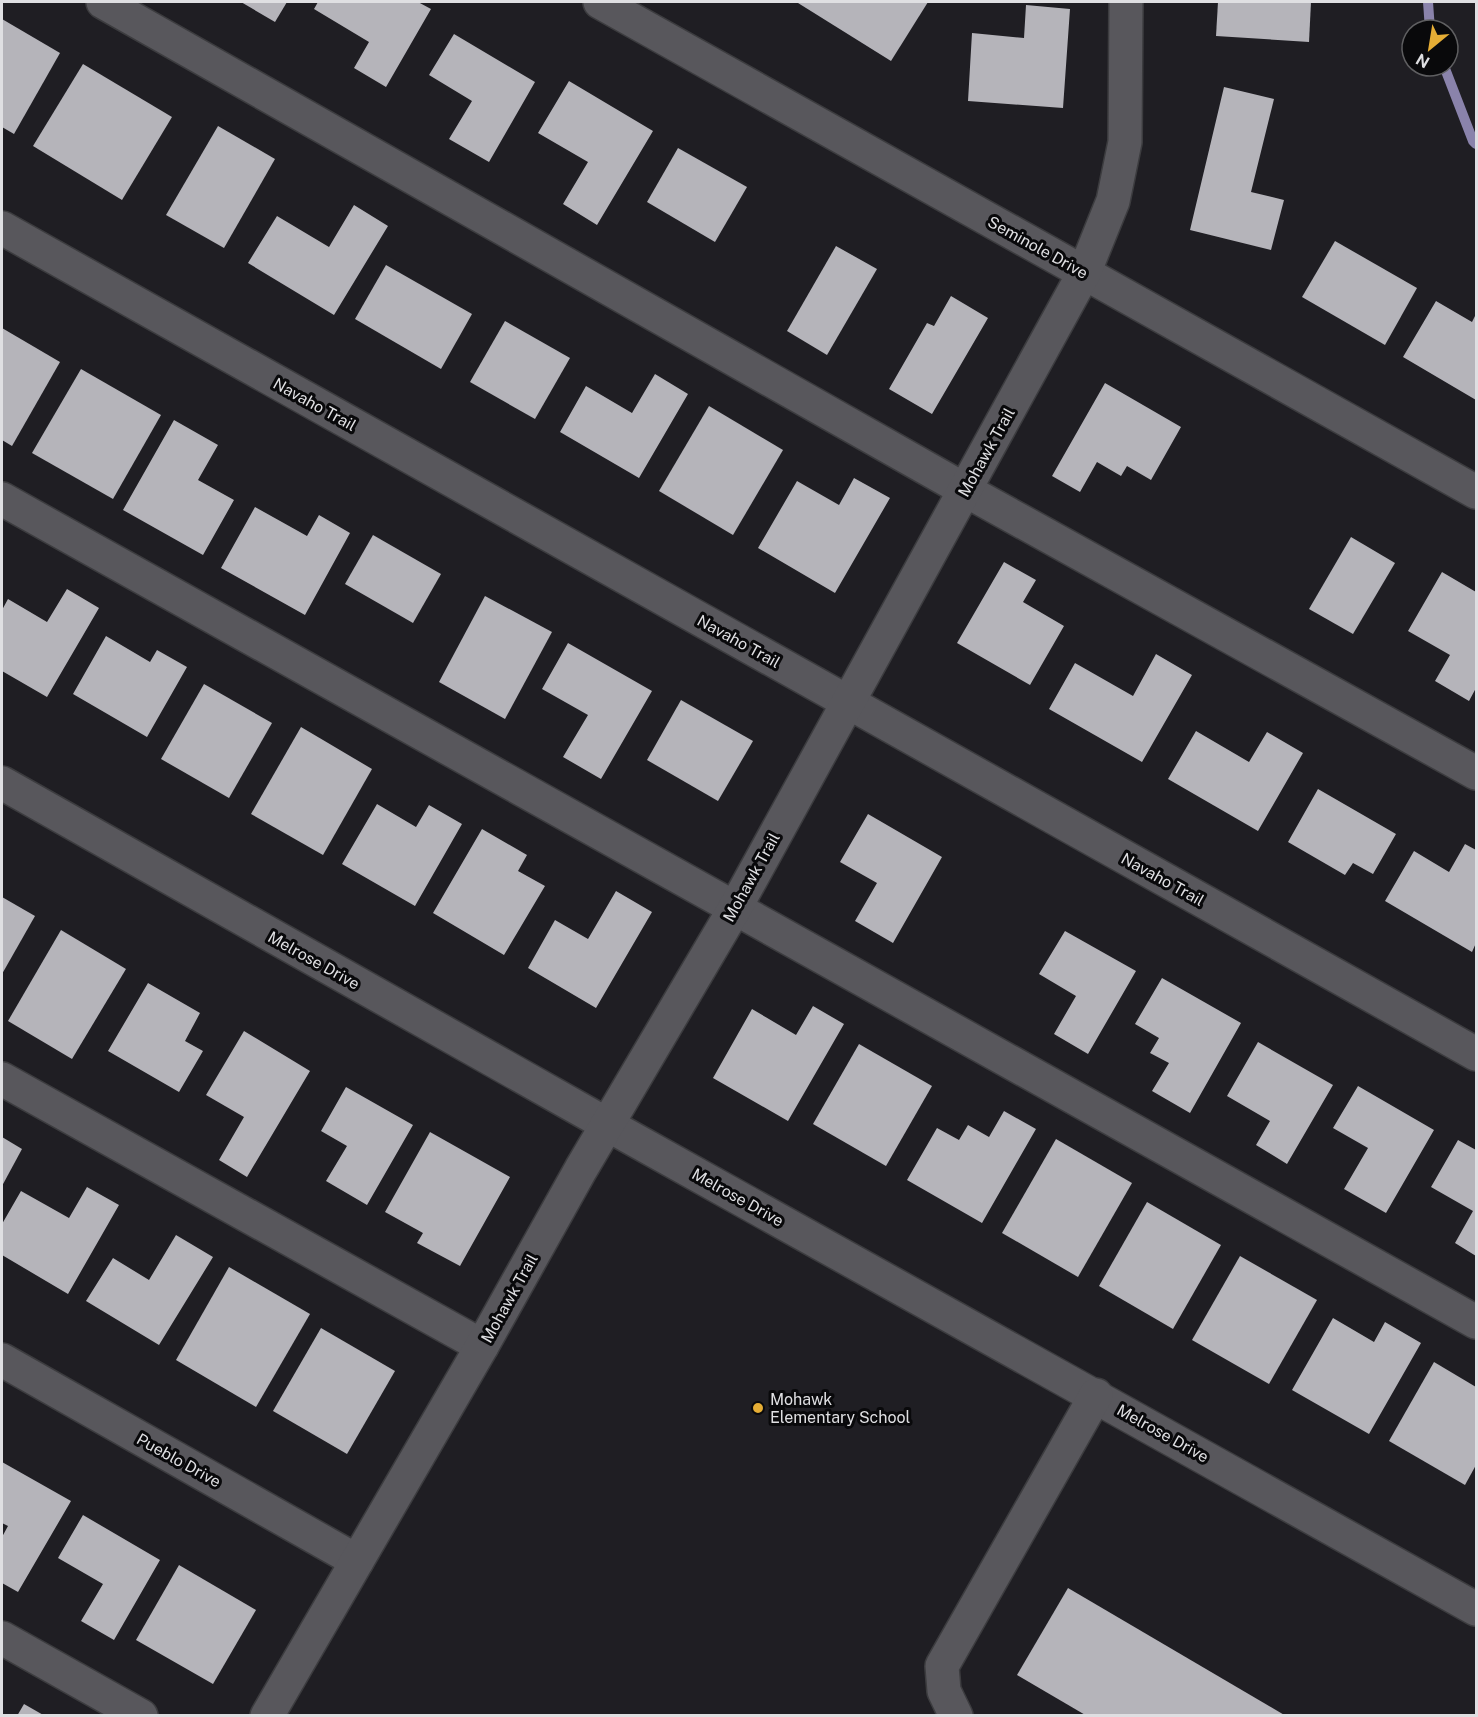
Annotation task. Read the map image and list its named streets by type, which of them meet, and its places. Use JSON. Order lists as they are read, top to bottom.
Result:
{
  "streets": {
    "street": [
      "Seminole Drive",
      "Navaho Trail",
      "Mohawk Trail",
      "Melrose Drive",
      "Pueblo Drive"
    ]
  },
  "crossings": [
    ["Seminole Drive", "Mohawk Trail"],
    ["Navaho Trail", "Mohawk Trail"],
    ["Mohawk Trail", "Melrose Drive"],
    ["Mohawk Trail", "Pueblo Drive"]
  ],
  "places": ["Mohawk Elementary School"],
  "north": "bottom left"
}
